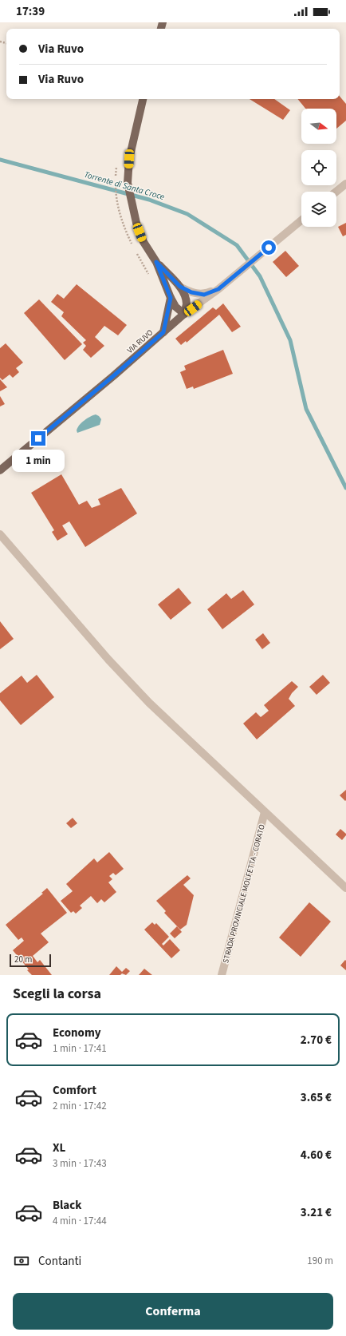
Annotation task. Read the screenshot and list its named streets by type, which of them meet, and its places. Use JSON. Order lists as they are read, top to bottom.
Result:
{
  "streets": {
    "main road": ["VIA RUVO"],
    "street": ["STRADA PROVINCIALE MOLFETTA - CORATO"]
  },
  "water": ["Torrente di Santa Croce"],
  "scale_bar": "20 m",
  "north": "right",
  "page": {
    "status": "17:39",
    "banner": ["Via Ruvo", "Via Ruvo"],
    "bubble": "1 min",
    "scale": "20 m",
    "heading": "Scegli la corsa",
    "list": [
      {
        "name": "Economy",
        "note": "1 min · 17:41",
        "value": "2.70 €"
      },
      {
        "name": "Comfort",
        "note": "2 min · 17:42",
        "value": "3.65 €"
      },
      {
        "name": "XL",
        "note": "3 min · 17:43",
        "value": "4.60 €"
      },
      {
        "name": "Black",
        "note": "4 min · 17:44",
        "value": "3.21 €"
      }
    ],
    "pay": ["Contanti", "190 m"],
    "buttons": "Conferma"
  }
}
